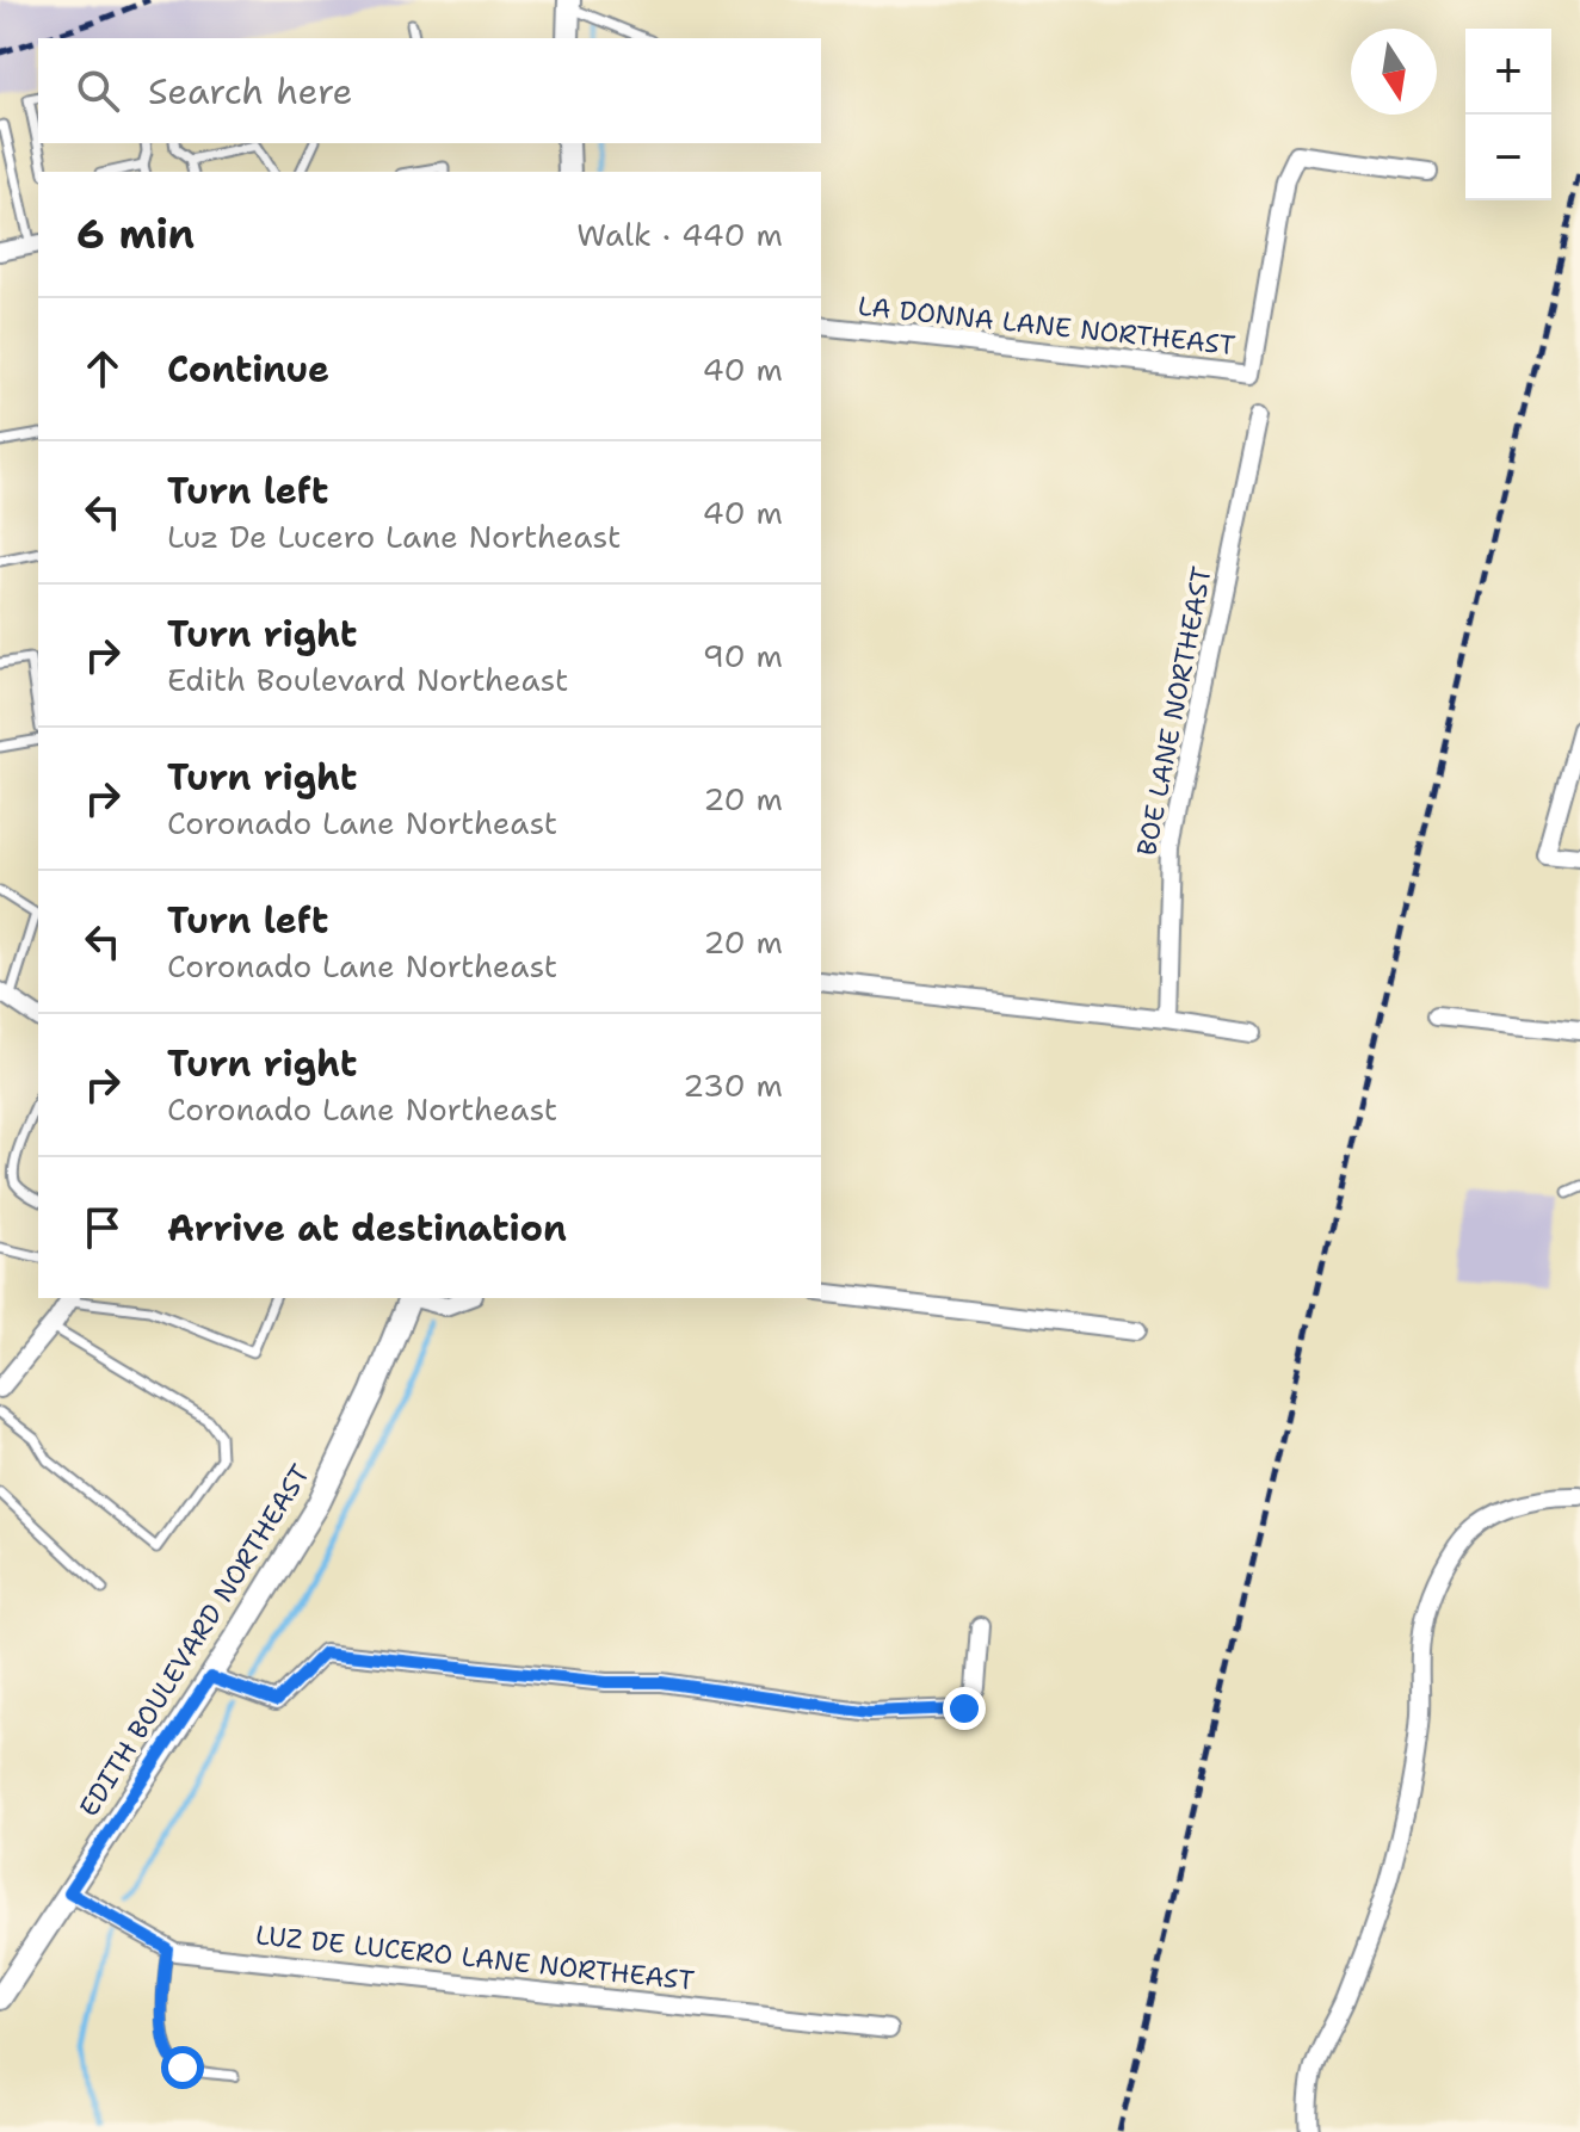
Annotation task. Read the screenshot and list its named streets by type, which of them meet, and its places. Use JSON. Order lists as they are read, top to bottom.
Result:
{
  "streets": {
    "street": [
      "LA DONNA LANE NORTHEAST",
      "BOE LANE NORTHEAST",
      "EDITH BOULEVARD NORTHEAST",
      "LUZ DE LUCERO LANE NORTHEAST"
    ]
  },
  "crossings": [
    ["EDITH BOULEVARD NORTHEAST", "LUZ DE LUCERO LANE NORTHEAST"]
  ],
  "north": "bottom",
  "page": {
    "map_buttons": ["+", "−"],
    "search": "Search here",
    "heading": ["6 min", "Walk · 440 m"],
    "list": [
      ["Continue", "40 m"],
      ["Turn left", "Luz De Lucero Lane Northeast", "40 m"],
      ["Turn right", "Edith Boulevard Northeast", "90 m"],
      ["Turn right", "Coronado Lane Northeast", "20 m"],
      ["Turn left", "Coronado Lane Northeast", "20 m"],
      ["Turn right", "Coronado Lane Northeast", "230 m"],
      "Arrive at destination"
    ]
  }
}
